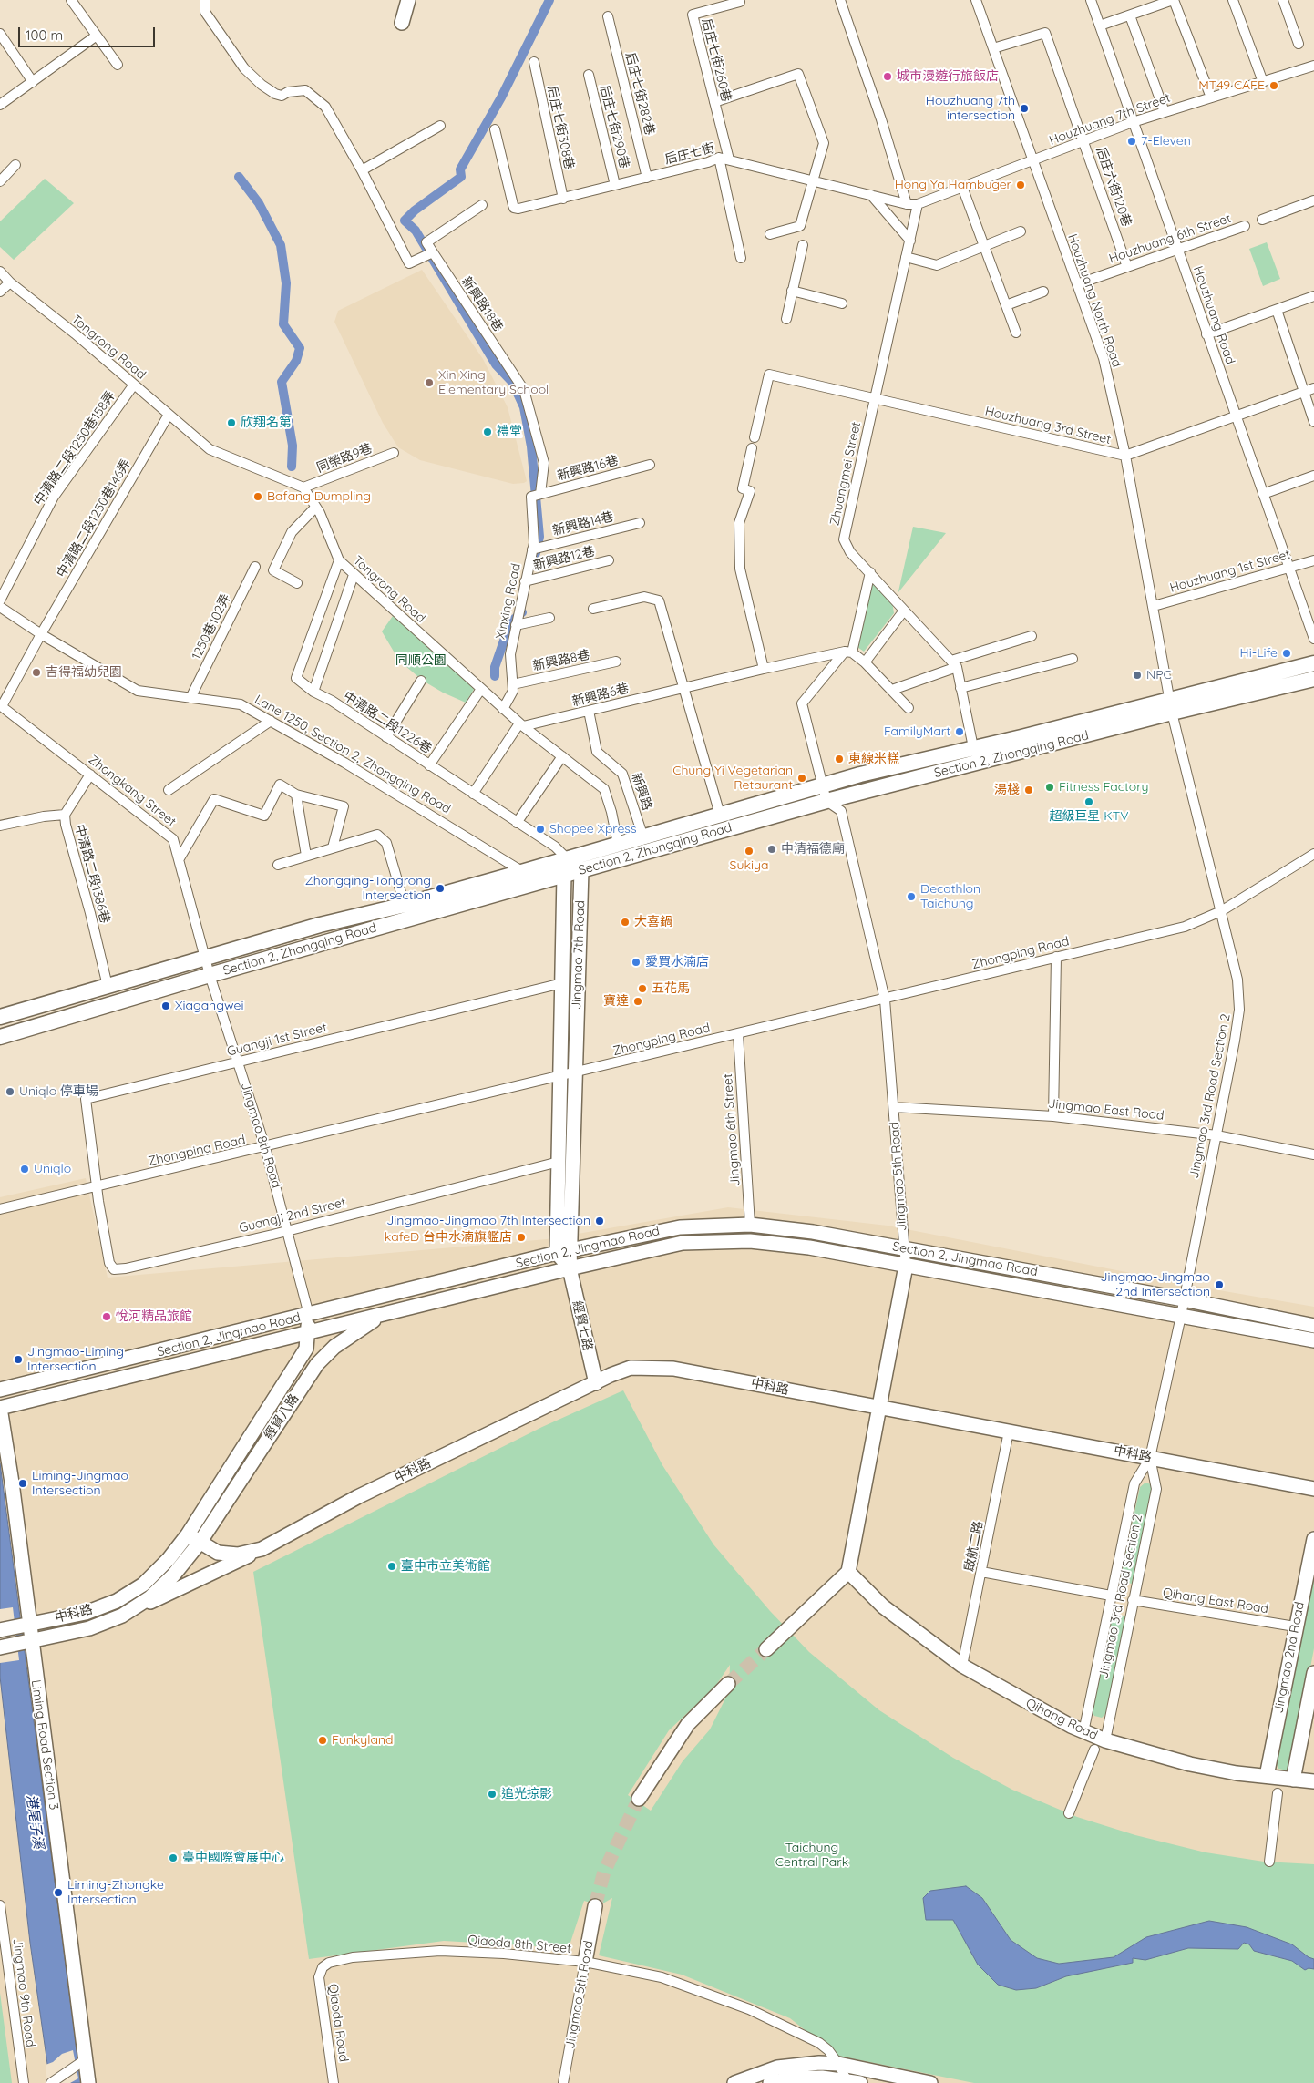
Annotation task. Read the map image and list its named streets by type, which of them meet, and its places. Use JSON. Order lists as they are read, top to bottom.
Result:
{
  "streets": {
    "main road": ["Section 2, Zhongqing Road"],
    "street": [
      "后庄七街260巷",
      "后庄七街282巷",
      "Houzhuang 7th Street",
      "后庄七街290巷",
      "后庄七街308巷",
      "后庄七街",
      "后庄六街120巷",
      "Houzhuang 6th Street",
      "Houzhuang North Road",
      "新興路18巷",
      "Houzhuang Road",
      "Tongrong Road",
      "Houzhuang 3rd Street",
      "中清路二段1250巷158弄",
      "同榮路9巷",
      "新興路16巷",
      "Zhuangmei Street",
      "中清路二段1250巷146弄",
      "新興路14巷",
      "新興路12巷",
      "Houzhuang 1st Street",
      "Xinxing Road",
      "1250巷102弄",
      "新興路8巷",
      "新興路6巷",
      "中清路二段1226巷",
      "Lane 1250, Section 2, Zhongqing Road",
      "Zhongkang Street",
      "新興路",
      "中清路二段1386巷",
      "Zhongping Road",
      "Jingmao 7th Road",
      "Guangji 1st Street",
      "Jingmao 3rd Road Section 2",
      "Jingmao East Road",
      "Jingmao 6th Street",
      "Jingmao 8th Road",
      "Jingmao 5th Road",
      "Guangji 2nd Street",
      "Section 2, Jingmao Road",
      "經貿七路",
      "中科路",
      "經貿八路",
      "啟航二路",
      "Qihang East Road",
      "Jingmao 2nd Road",
      "Qihang Road",
      "Liming Road Section 3",
      "Qiaoda 8th Street",
      "Jingmao 9th Road",
      "Qiaoda Road"
    ]
  },
  "crossings": [
    ["后庄七街260巷", "后庄七街"],
    ["后庄七街282巷", "后庄七街"],
    ["Houzhuang 7th Street", "后庄七街"],
    ["Houzhuang 7th Street", "后庄六街120巷"],
    ["Houzhuang 7th Street", "Houzhuang North Road"],
    ["Houzhuang 7th Street", "Houzhuang Road"],
    ["Houzhuang 7th Street", "Zhuangmei Street"],
    ["后庄七街290巷", "后庄七街"],
    ["后庄七街308巷", "后庄七街"],
    ["后庄七街", "Zhuangmei Street"],
    ["后庄六街120巷", "Houzhuang 6th Street"],
    ["后庄六街120巷", "Houzhuang North Road"],
    ["Houzhuang 6th Street", "Houzhuang North Road"],
    ["Houzhuang 6th Street", "Houzhuang Road"],
    ["Houzhuang North Road", "Houzhuang 3rd Street"],
    ["Houzhuang North Road", "Houzhuang 1st Street"],
    ["Houzhuang North Road", "Section 2, Zhongqing Road"],
    ["Houzhuang North Road", "Jingmao 3rd Road Section 2"],
    ["新興路18巷", "新興路16巷"],
    ["新興路18巷", "Xinxing Road"],
    ["Houzhuang Road", "Houzhuang 3rd Street"],
    ["Houzhuang Road", "Houzhuang 1st Street"],
    ["Tongrong Road", "中清路二段1250巷158弄"],
    ["Tongrong Road", "同榮路9巷"],
    ["Tongrong Road", "中清路二段1250巷146弄"],
    ["Tongrong Road", "Xinxing Road"],
    ["Tongrong Road", "新興路6巷"],
    ["Tongrong Road", "中清路二段1226巷"],
    ["Tongrong Road", "Section 2, Zhongqing Road"],
    ["Houzhuang 3rd Street", "Zhuangmei Street"],
    ["新興路16巷", "Xinxing Road"],
    ["中清路二段1250巷146弄", "Lane 1250, Section 2, Zhongqing Road"],
    ["中清路二段1250巷146弄", "Zhongkang Street"],
    ["新興路14巷", "Xinxing Road"],
    ["新興路12巷", "Xinxing Road"],
    ["Xinxing Road", "新興路8巷"],
    ["1250巷102弄", "Lane 1250, Section 2, Zhongqing Road"],
    ["新興路6巷", "新興路"],
    ["中清路二段1226巷", "Section 2, Zhongqing Road"],
    ["中清路二段1226巷", "Jingmao 7th Road"],
    ["Lane 1250, Section 2, Zhongqing Road", "Section 2, Zhongqing Road"],
    ["Section 2, Zhongqing Road", "Zhongkang Street"],
    ["Section 2, Zhongqing Road", "新興路"],
    ["Section 2, Zhongqing Road", "中清路二段1386巷"],
    ["Section 2, Zhongqing Road", "Jingmao 7th Road"],
    ["Section 2, Zhongqing Road", "Jingmao 3rd Road Section 2"],
    ["Section 2, Zhongqing Road", "Jingmao 8th Road"],
    ["Section 2, Zhongqing Road", "Jingmao 5th Road"],
    ["Zhongkang Street", "中清路二段1386巷"],
    ["Zhongkang Street", "Jingmao 8th Road"],
    ["Zhongping Road", "Jingmao 7th Road"],
    ["Zhongping Road", "Guangji 1st Street"],
    ["Zhongping Road", "Jingmao 3rd Road Section 2"],
    ["Zhongping Road", "Jingmao 6th Street"],
    ["Zhongping Road", "Jingmao 8th Road"],
    ["Zhongping Road", "Jingmao 5th Road"],
    ["Zhongping Road", "Guangji 2nd Street"],
    ["Jingmao 7th Road", "Guangji 1st Street"],
    ["Jingmao 7th Road", "Guangji 2nd Street"],
    ["Jingmao 7th Road", "Section 2, Jingmao Road"],
    ["Guangji 1st Street", "Jingmao 8th Road"],
    ["Guangji 1st Street", "Guangji 2nd Street"],
    ["Jingmao 3rd Road Section 2", "Jingmao East Road"],
    ["Jingmao 3rd Road Section 2", "Section 2, Jingmao Road"],
    ["Jingmao 3rd Road Section 2", "中科路"],
    ["Jingmao 3rd Road Section 2", "Qihang East Road"],
    ["Jingmao 3rd Road Section 2", "Qihang Road"],
    ["Jingmao East Road", "Jingmao 5th Road"],
    ["Jingmao 6th Street", "Section 2, Jingmao Road"],
    ["Jingmao 8th Road", "Guangji 2nd Street"],
    ["Jingmao 8th Road", "Section 2, Jingmao Road"],
    ["Jingmao 8th Road", "中科路"],
    ["Jingmao 8th Road", "經貿八路"],
    ["Jingmao 5th Road", "Section 2, Jingmao Road"],
    ["Jingmao 5th Road", "中科路"],
    ["Jingmao 5th Road", "Qihang Road"],
    ["Jingmao 5th Road", "Qiaoda 8th Street"],
    ["Section 2, Jingmao Road", "經貿七路"],
    ["Section 2, Jingmao Road", "經貿八路"],
    ["Section 2, Jingmao Road", "Liming Road Section 3"],
    ["經貿七路", "中科路"],
    ["中科路", "經貿八路"],
    ["中科路", "啟航二路"],
    ["中科路", "Liming Road Section 3"],
    ["啟航二路", "Qihang Road"],
    ["Qihang East Road", "Jingmao 2nd Road"],
    ["Jingmao 2nd Road", "Qihang Road"],
    ["Qiaoda 8th Street", "Qiaoda Road"]
  ],
  "water": ["港尾子溪"],
  "parks": ["同順公園", "Taichung Central Park"],
  "places": [
    "城市漫遊行旅飯店",
    "MT49 CAFE",
    "Houzhuang 7th intersection",
    "7-Eleven",
    "Hong Ya Hambuger",
    "Xin Xing Elementary School",
    "欣翔名第",
    "禮堂",
    "Bafang Dumpling",
    "Hi-Life",
    "吉得福幼兒園",
    "NPC",
    "FamilyMart",
    "東線米糕",
    "Chung Yi Vegetarian Retaurant",
    "Fitness Factory",
    "湯棧",
    "超級巨星 KTV",
    "Shopee Xpress",
    "中清福德廟",
    "Sukiya",
    "Zhongqing-Tongrong Intersection",
    "Decathlon Taichung",
    "大喜鍋",
    "愛買水湳店",
    "五花馬",
    "寶達",
    "Xiagangwei",
    "Uniqlo 停車場",
    "Uniqlo",
    "Jingmao-Jingmao 7th Intersection",
    "kafeD 台中水湳旗艦店",
    "Jingmao-Jingmao 2nd Intersection",
    "悅河精品旅館",
    "Jingmao-Liming Intersection",
    "Liming-Jingmao Intersection",
    "臺中市立美術館",
    "Funkyland",
    "追光掠影",
    "臺中國際會展中心",
    "Liming-Zhongke Intersection"
  ],
  "scale_bar": "100 m"
}
